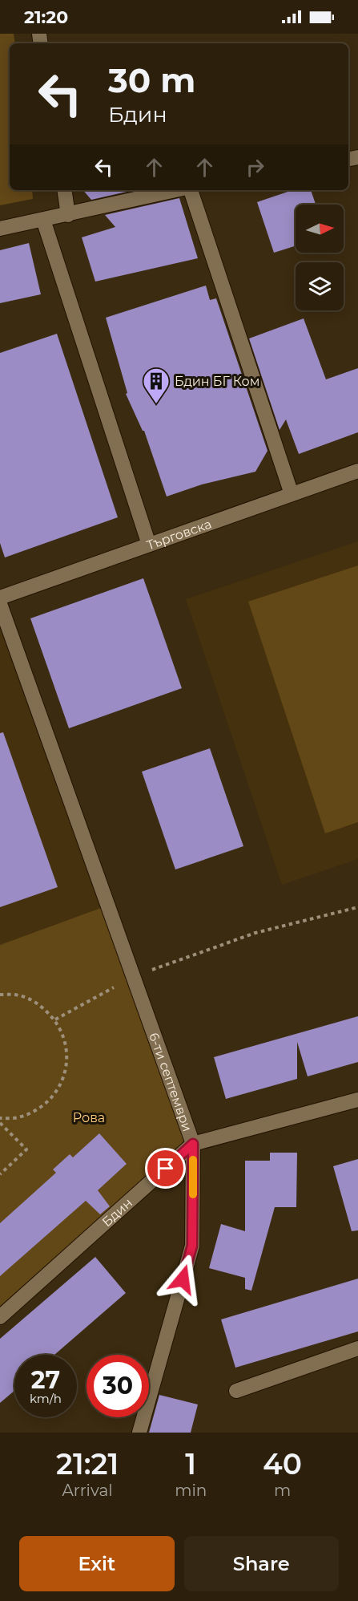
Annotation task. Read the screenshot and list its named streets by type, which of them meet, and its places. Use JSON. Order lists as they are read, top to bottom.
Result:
{
  "streets": {
    "street": ["Търговска", "6-ти септември", "Бдин"]
  },
  "crossings": [
    ["6-ти септември", "Бдин"]
  ],
  "parks": ["Рова"],
  "places": {
    "building": ["Бдин БГ Ком"]
  },
  "north": "right",
  "page": {
    "status": "21:20",
    "turn": ["30 m", "Бдин"],
    "speed": "27 km/h",
    "limit": "30",
    "eta": [
      "21:21",
      "Arrival",
      "1",
      "min",
      "40",
      "m"
    ],
    "buttons": ["Exit", "Share"]
  }
}
